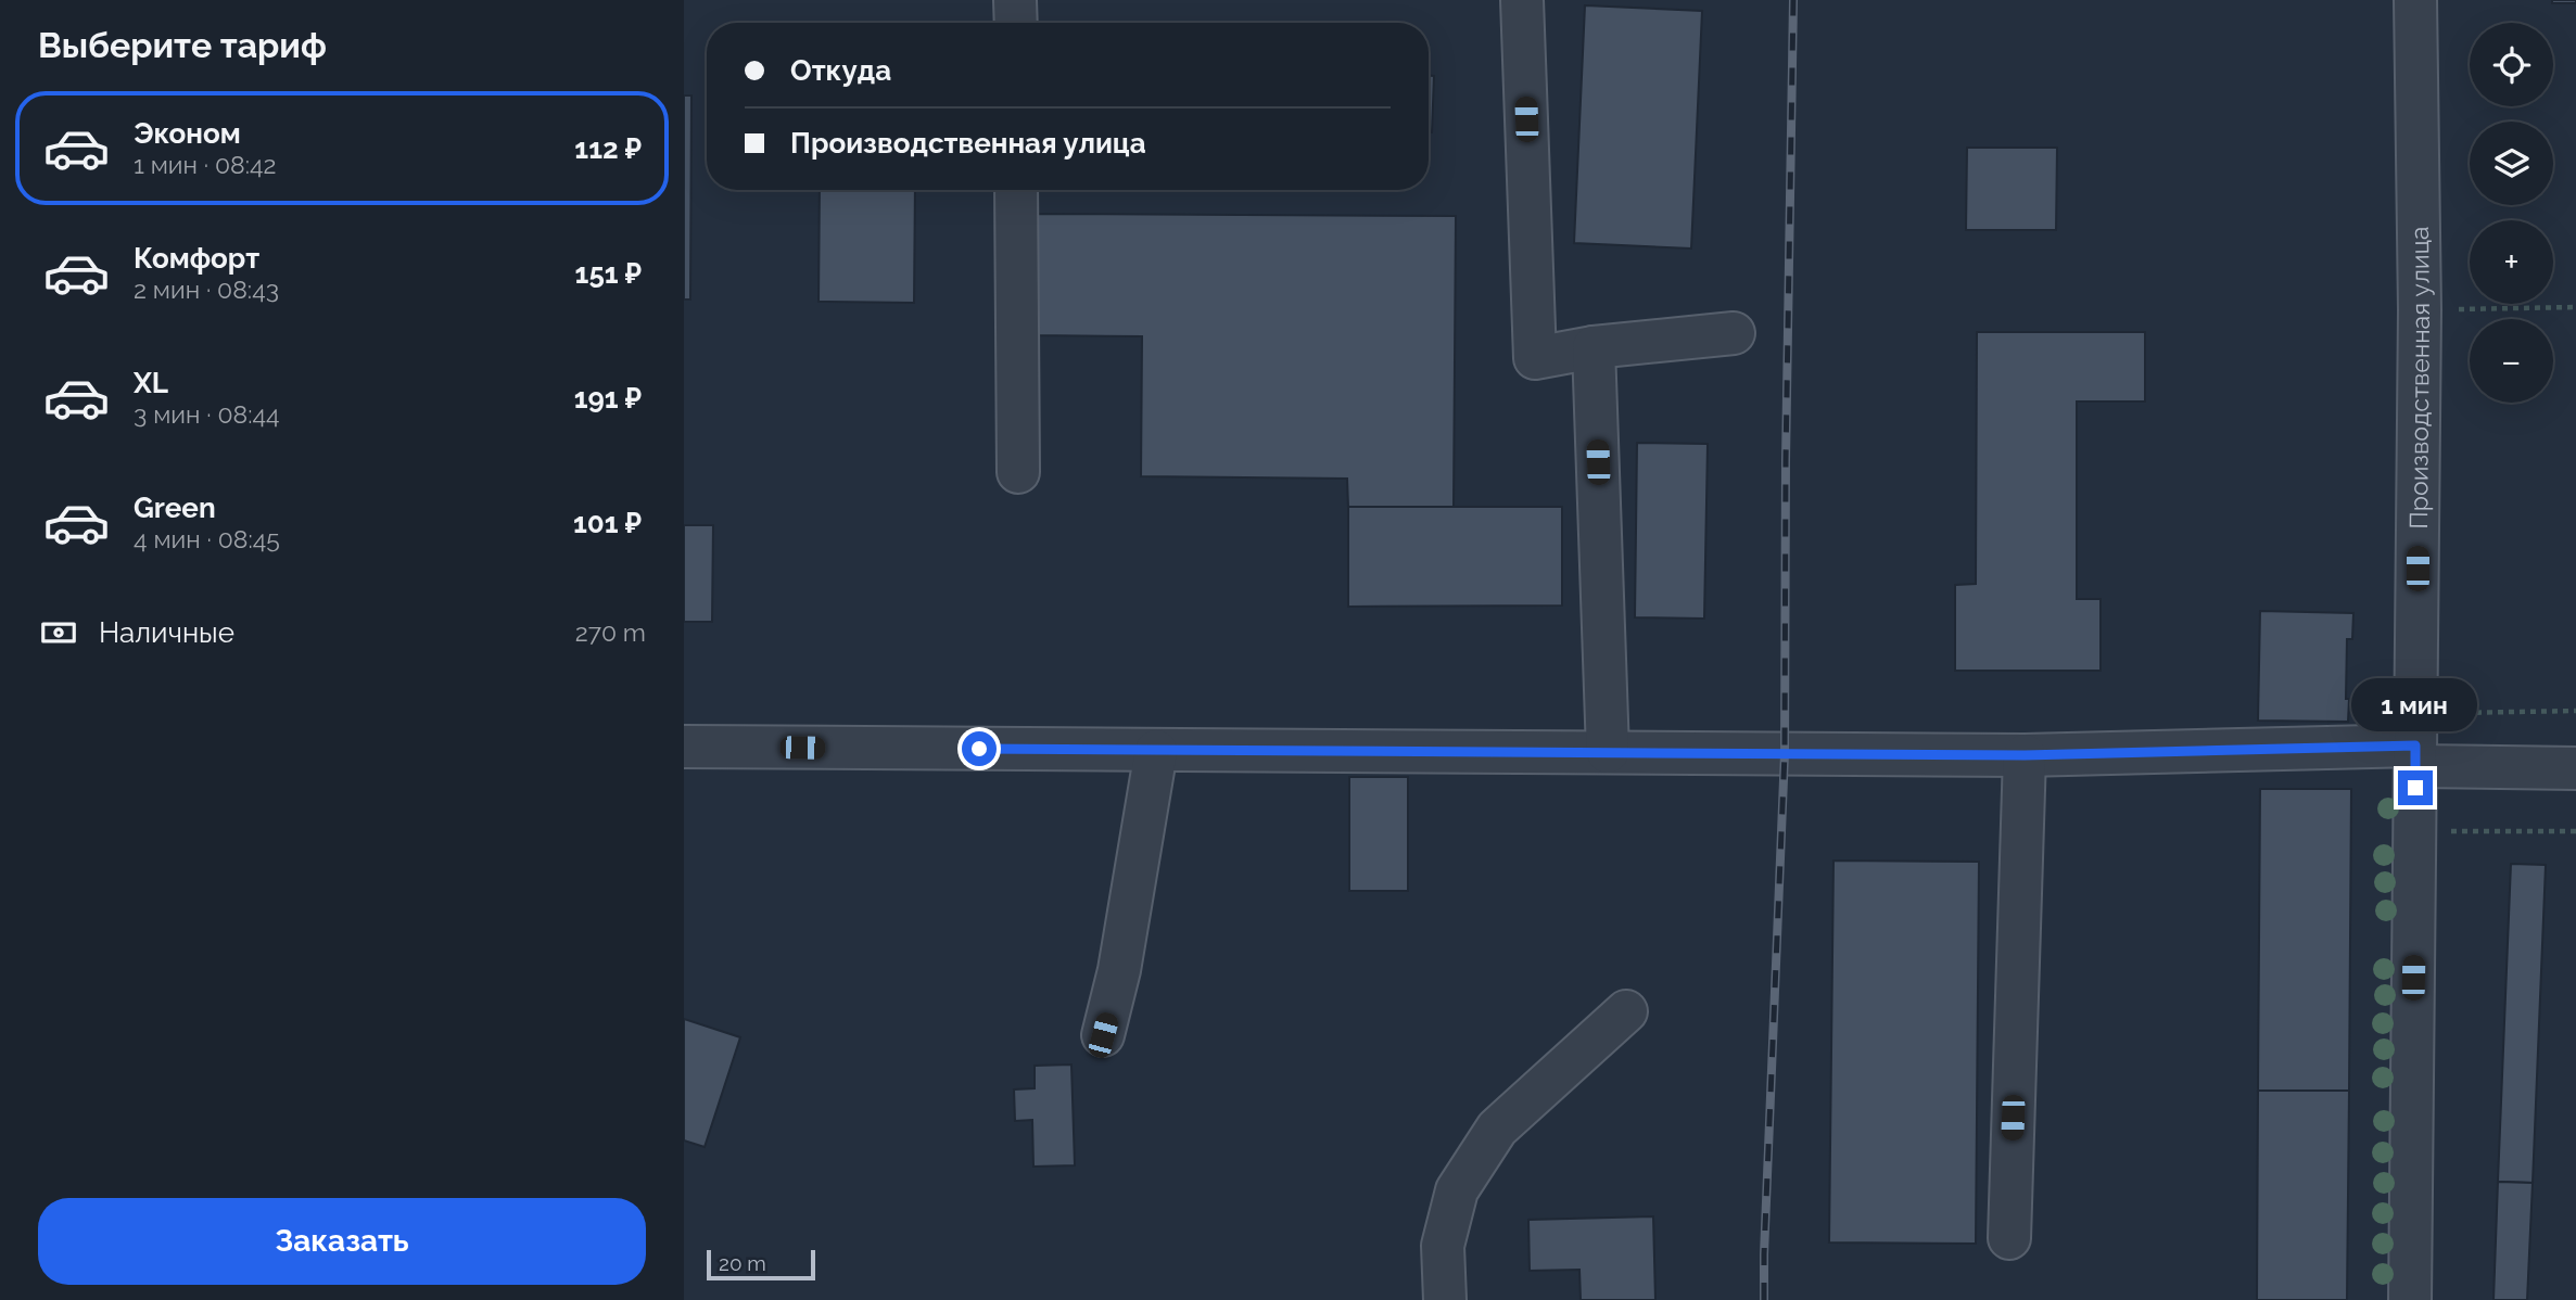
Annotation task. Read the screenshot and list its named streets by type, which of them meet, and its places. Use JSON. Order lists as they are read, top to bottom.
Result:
{
  "streets": {
    "street": ["Производственная улица"]
  },
  "scale_bar": "20 m",
  "page": {
    "heading": "Выберите тариф",
    "map_buttons": ["+", "−"],
    "banner": ["Откуда", "Производственная улица"],
    "list": [
      {
        "name": "Эконом",
        "note": "1 мин · 08:42",
        "value": "112 ₽"
      },
      {
        "name": "Комфорт",
        "note": "2 мин · 08:43",
        "value": "151 ₽"
      },
      {
        "name": "XL",
        "note": "3 мин · 08:44",
        "value": "191 ₽"
      },
      {
        "name": "Green",
        "note": "4 мин · 08:45",
        "value": "101 ₽"
      }
    ],
    "pay": ["Наличные", "270 m"],
    "bubble": "1 мин",
    "buttons": "Заказать",
    "scale": "20 m"
  }
}
